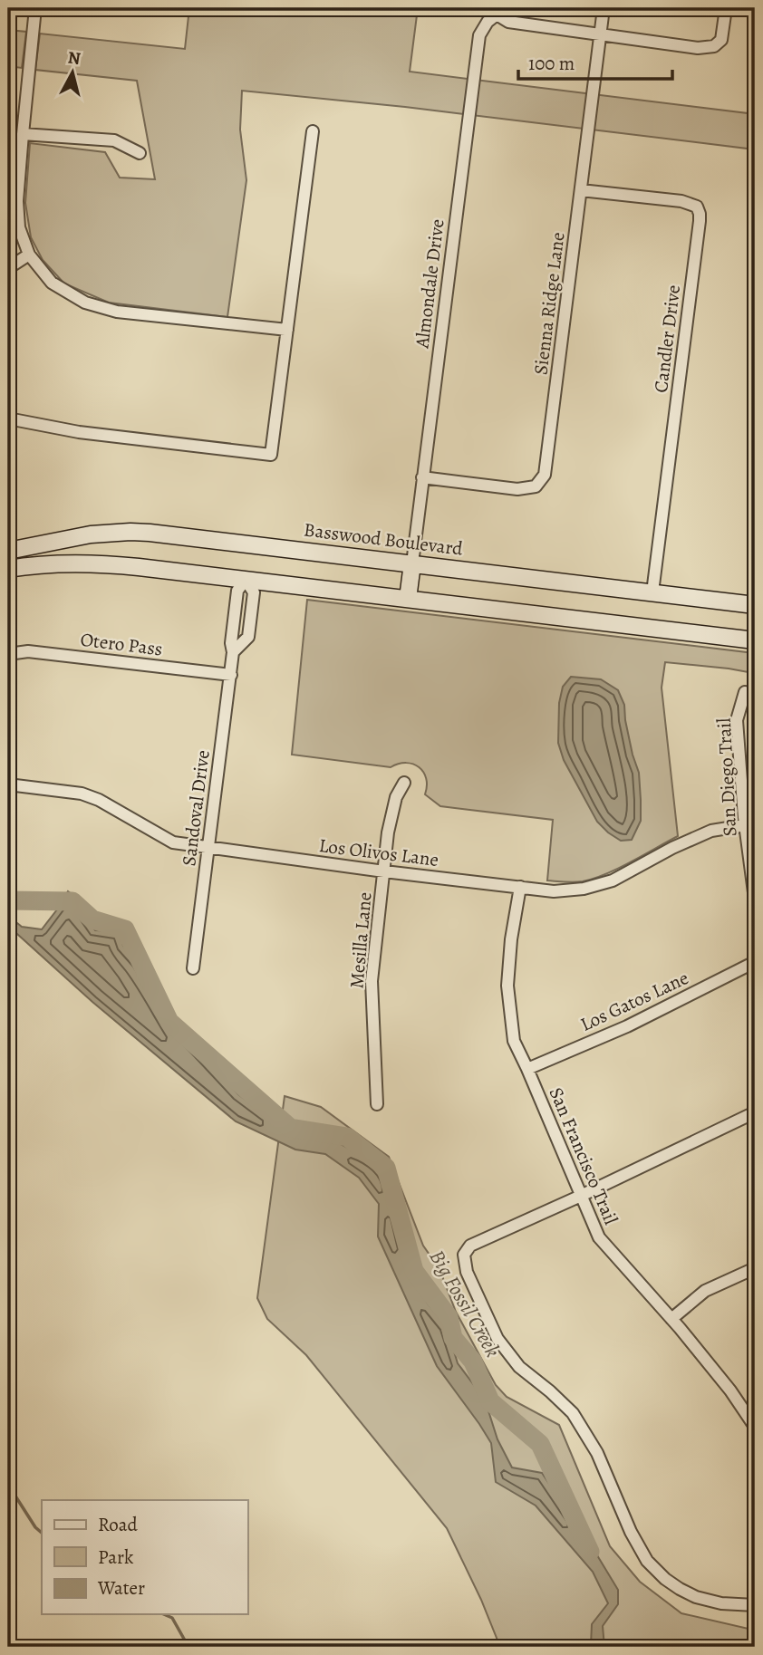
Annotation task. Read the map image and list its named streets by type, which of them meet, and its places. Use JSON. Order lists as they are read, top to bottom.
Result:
{
  "streets": {
    "main road": ["Basswood Boulevard"],
    "street": [
      "Almondale Drive",
      "Sienna Ridge Lane",
      "Candler Drive",
      "Otero Pass",
      "San Diego Trail",
      "Sandoval Drive",
      "Los Olivos Lane",
      "Mesilla Lane",
      "Los Gatos Lane",
      "San Francisco Trail"
    ]
  },
  "crossings": [
    ["Almondale Drive", "Sienna Ridge Lane"],
    ["Almondale Drive", "Basswood Boulevard"],
    ["Sienna Ridge Lane", "Candler Drive"],
    ["Candler Drive", "Basswood Boulevard"],
    ["Otero Pass", "Sandoval Drive"],
    ["San Diego Trail", "Los Olivos Lane"],
    ["Sandoval Drive", "Los Olivos Lane"],
    ["Los Olivos Lane", "Mesilla Lane"],
    ["Los Olivos Lane", "San Francisco Trail"],
    ["Los Gatos Lane", "San Francisco Trail"]
  ],
  "water": ["Big Fossil Creek"],
  "legend": ["Road", "Park", "Water"],
  "scale_bar": "100 m",
  "north": "top"
}
